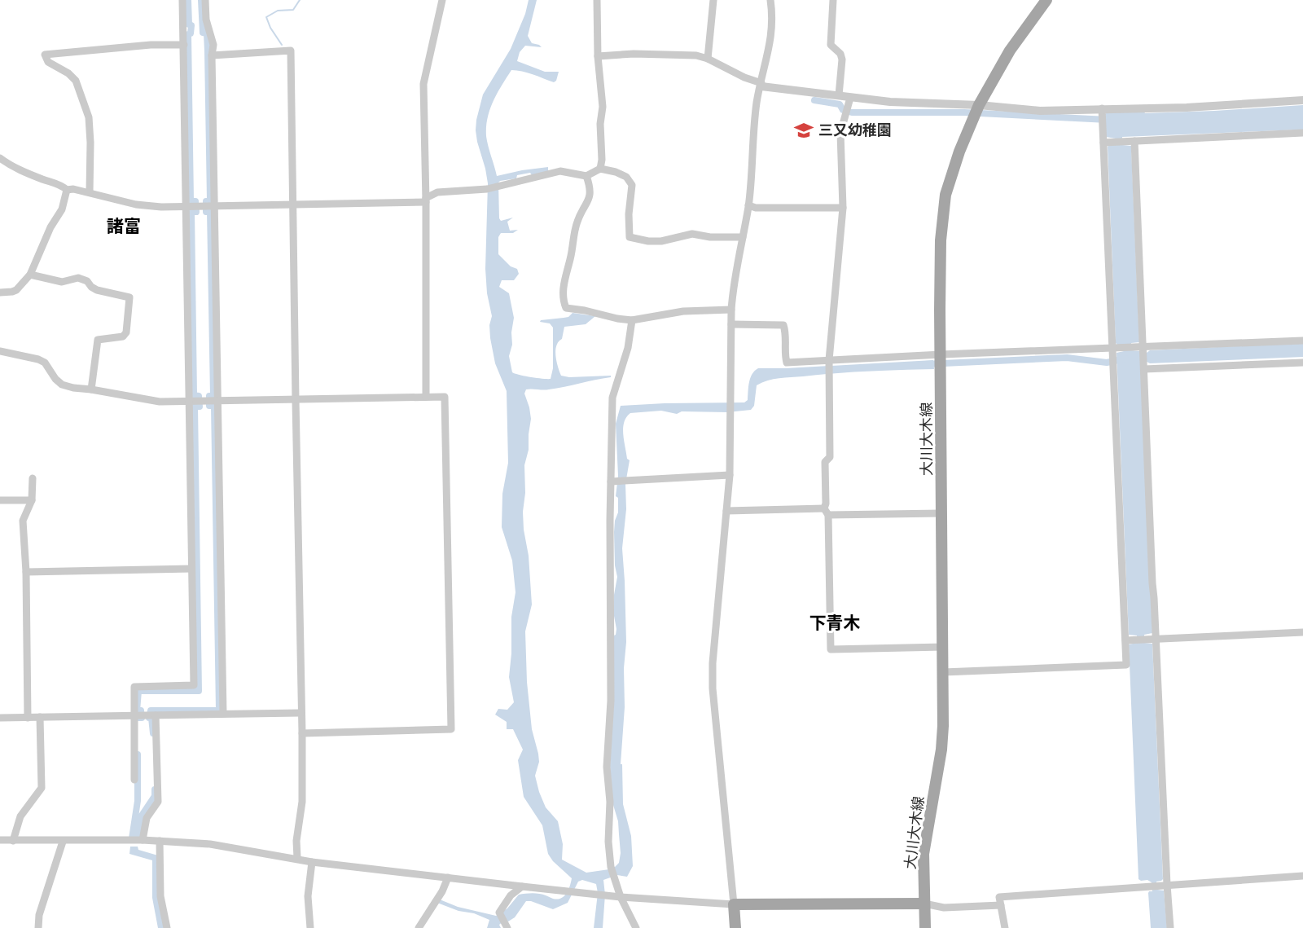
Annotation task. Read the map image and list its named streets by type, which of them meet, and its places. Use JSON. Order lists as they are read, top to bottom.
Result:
{
  "streets": {
    "main road": ["大川大木線"]
  },
  "districts": ["諸富", "下青木"],
  "places": {
    "school or university": ["三又幼稚園"]
  }
}
